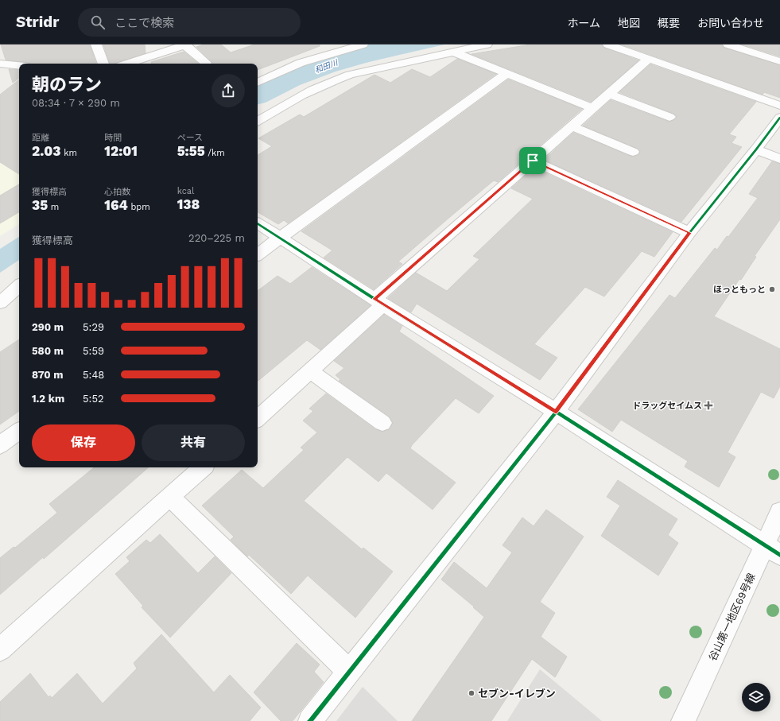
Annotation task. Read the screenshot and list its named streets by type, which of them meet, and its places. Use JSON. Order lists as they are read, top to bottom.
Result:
{
  "streets": {
    "street": ["谷山第一地区69号線"]
  },
  "water": ["和田川"],
  "places": {
    "other": ["ほっともっと", "セブン-イレブン"],
    "health": ["ドラッグセイムス"]
  },
  "page": {
    "header": "Stridr",
    "search": "ここで検索",
    "nav": [
      "ホーム",
      "地図",
      "概要",
      "お問い合わせ"
    ],
    "heading": ["朝のラン", "08:34 · 7 × 290 m"],
    "stats": [
      ["距離", "2.03 km"],
      ["時間", "12:01"],
      ["ペース", "5:55 /km"],
      ["獲得標高", "35 m"],
      ["心拍数", "164 bpm"],
      ["kcal", "138"]
    ],
    "chart": ["獲得標高", "220–225 m"],
    "list": [
      {
        "name": "290 m",
        "note": "5:29"
      },
      {
        "name": "580 m",
        "note": "5:59"
      },
      {
        "name": "870 m",
        "note": "5:48"
      },
      {
        "name": "1.2 km",
        "note": "5:52"
      }
    ],
    "buttons": ["保存", "共有"]
  }
}
